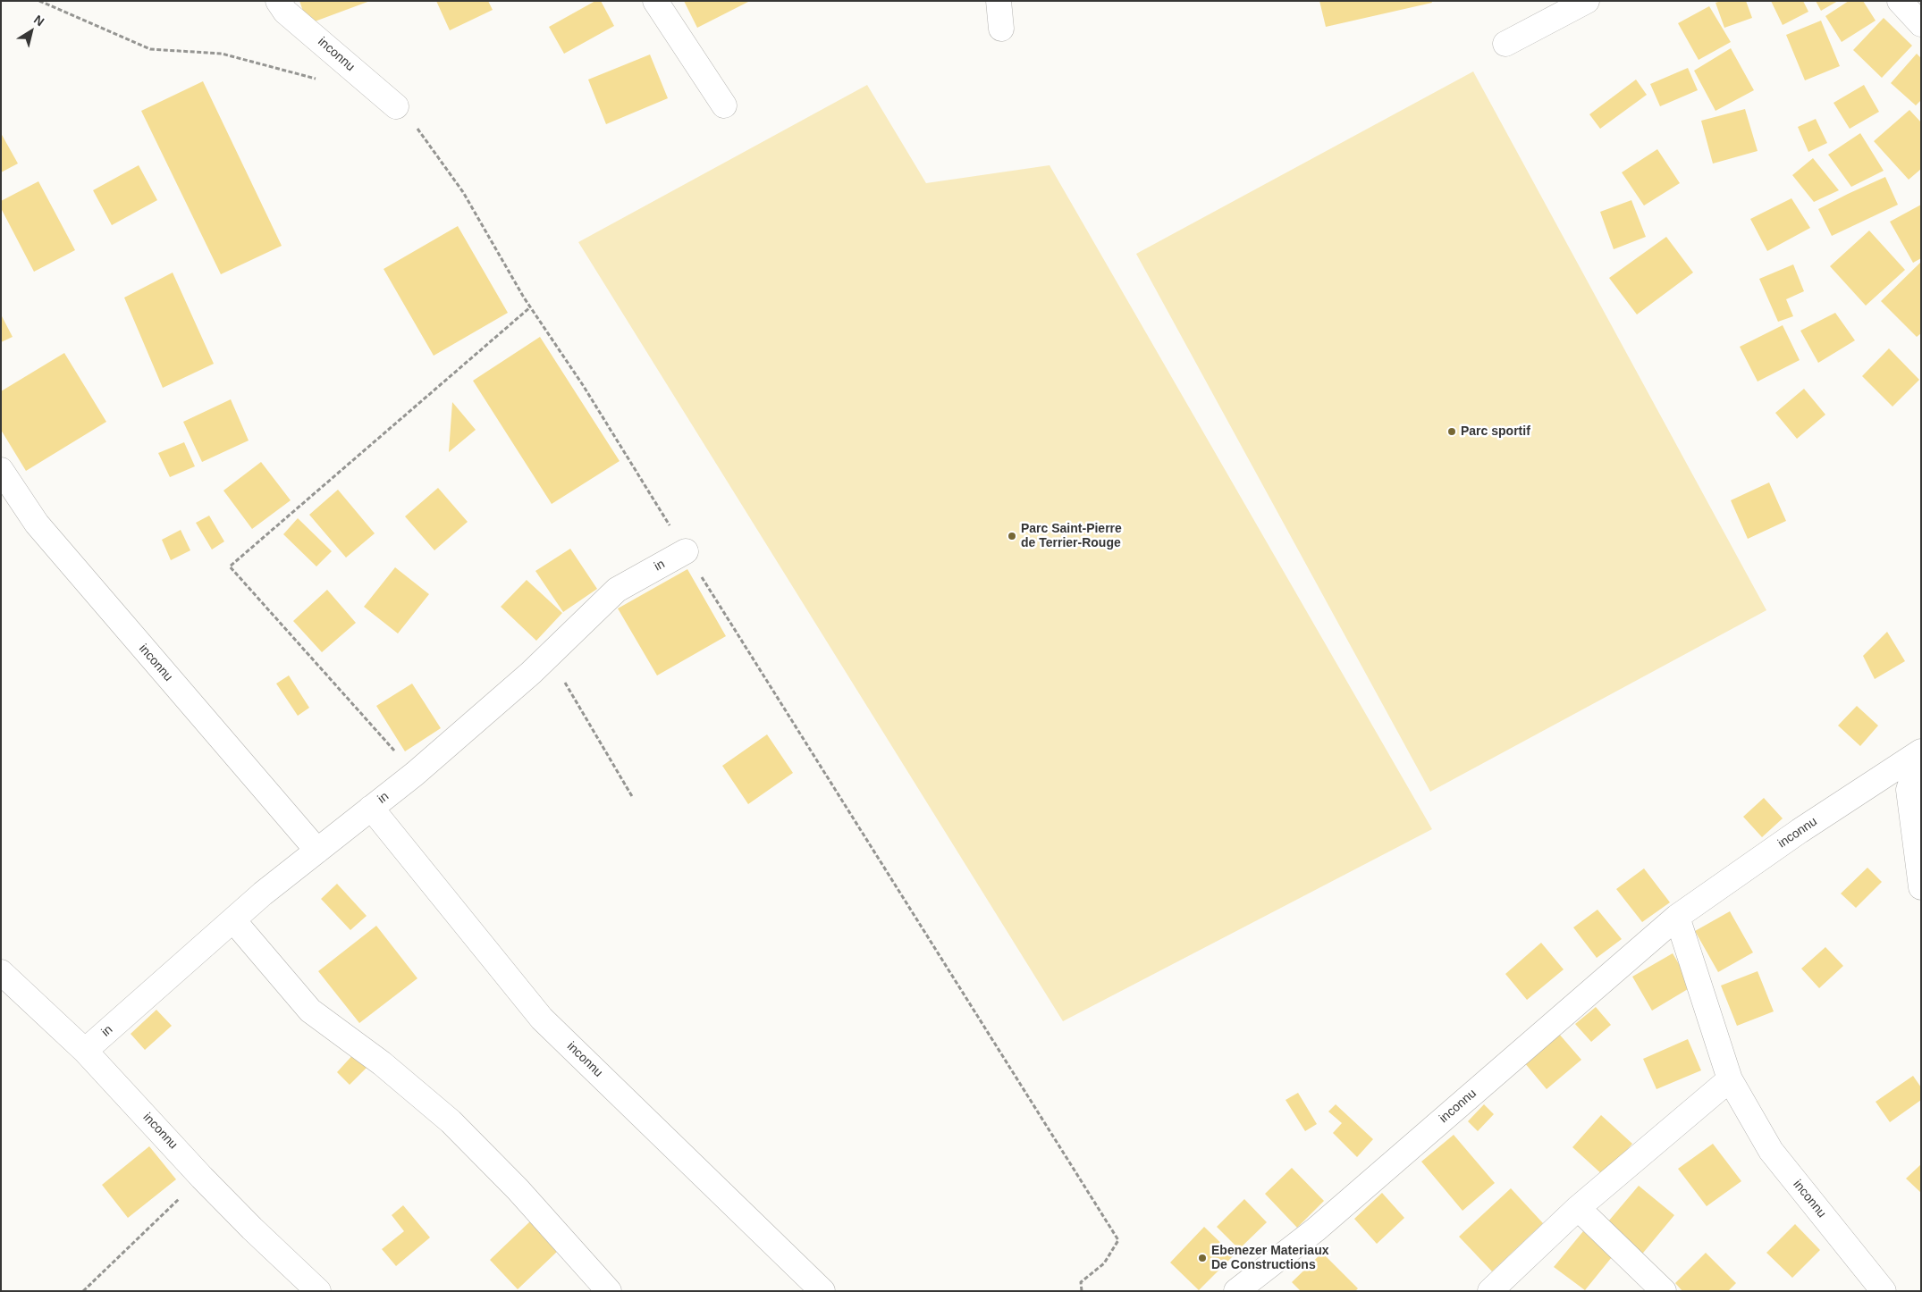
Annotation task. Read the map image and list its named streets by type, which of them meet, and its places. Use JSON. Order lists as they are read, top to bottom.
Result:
{
  "streets": {
    "street": ["inconnu", "in"]
  },
  "crossings": [
    ["inconnu", "in"]
  ],
  "places": ["Parc sportif", "Parc Saint-Pierre de Terrier-Rouge", "Ebenezer Materiaux De Constructions"],
  "north": "top right"
}
